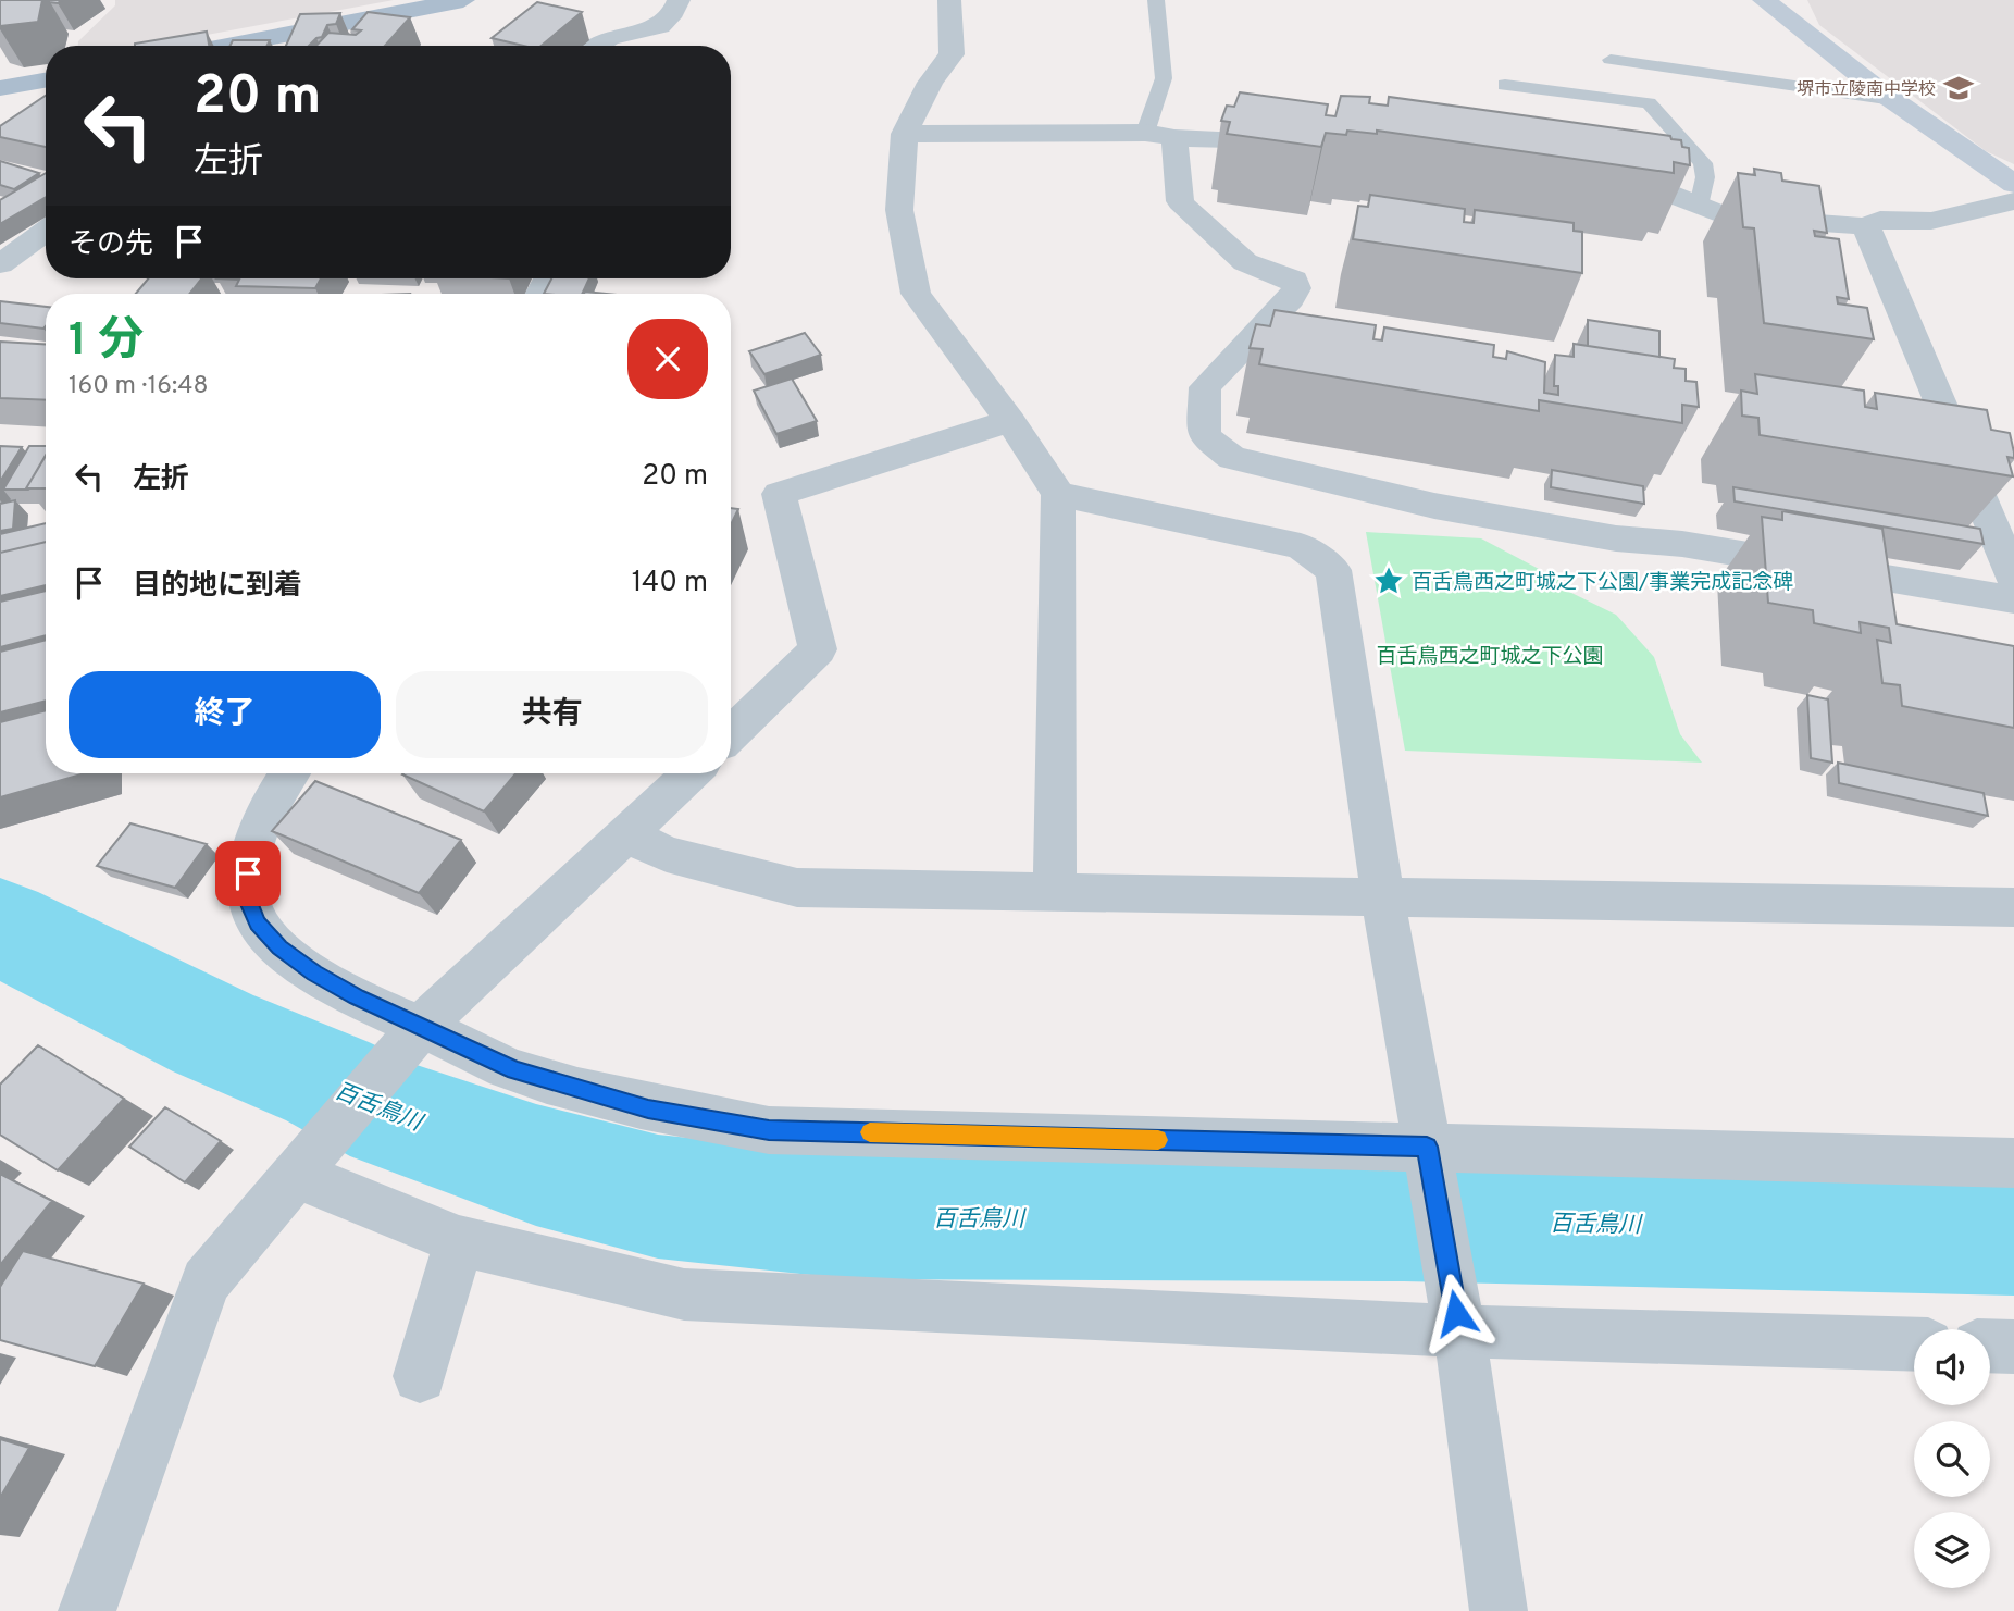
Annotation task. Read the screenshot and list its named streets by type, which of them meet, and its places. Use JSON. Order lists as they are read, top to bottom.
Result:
{
  "water": ["百舌鳥川"],
  "parks": ["百舌鳥西之町城之下公園"],
  "places": {
    "school or university": ["堺市立陵南中学校"],
    "place": ["百舌鳥西之町城之下公園/事業完成記念碑"]
  },
  "page": {
    "turn": ["20 m", "左折"],
    "then": "その先",
    "heading": ["1 分", "160 m · 16:48"],
    "list": [
      {
        "name": "左折",
        "value": "20 m"
      },
      {
        "name": "目的地に到着",
        "value": "140 m"
      }
    ],
    "buttons": ["終了", "共有"]
  }
}
